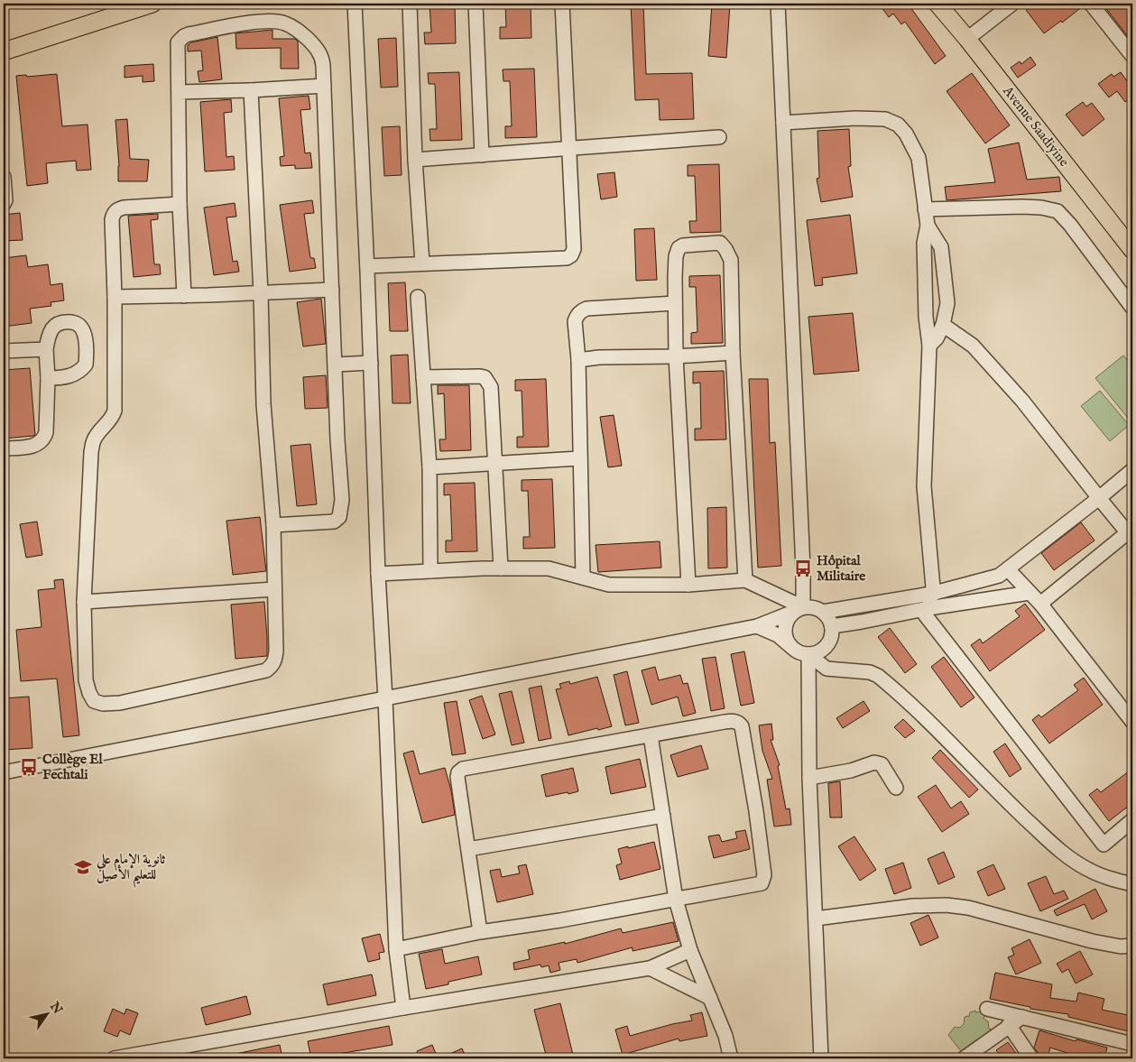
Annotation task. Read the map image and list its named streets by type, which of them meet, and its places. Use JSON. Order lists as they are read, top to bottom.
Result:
{
  "streets": {
    "main road": ["Avenue Saadiyine"]
  },
  "places": {
    "bus stop": ["Hôpital Militaire", "Collège El Fechtali"],
    "school or university": ["ثانوية الإمام علي للتعليم الأصيل"]
  },
  "north": "top right"
}
